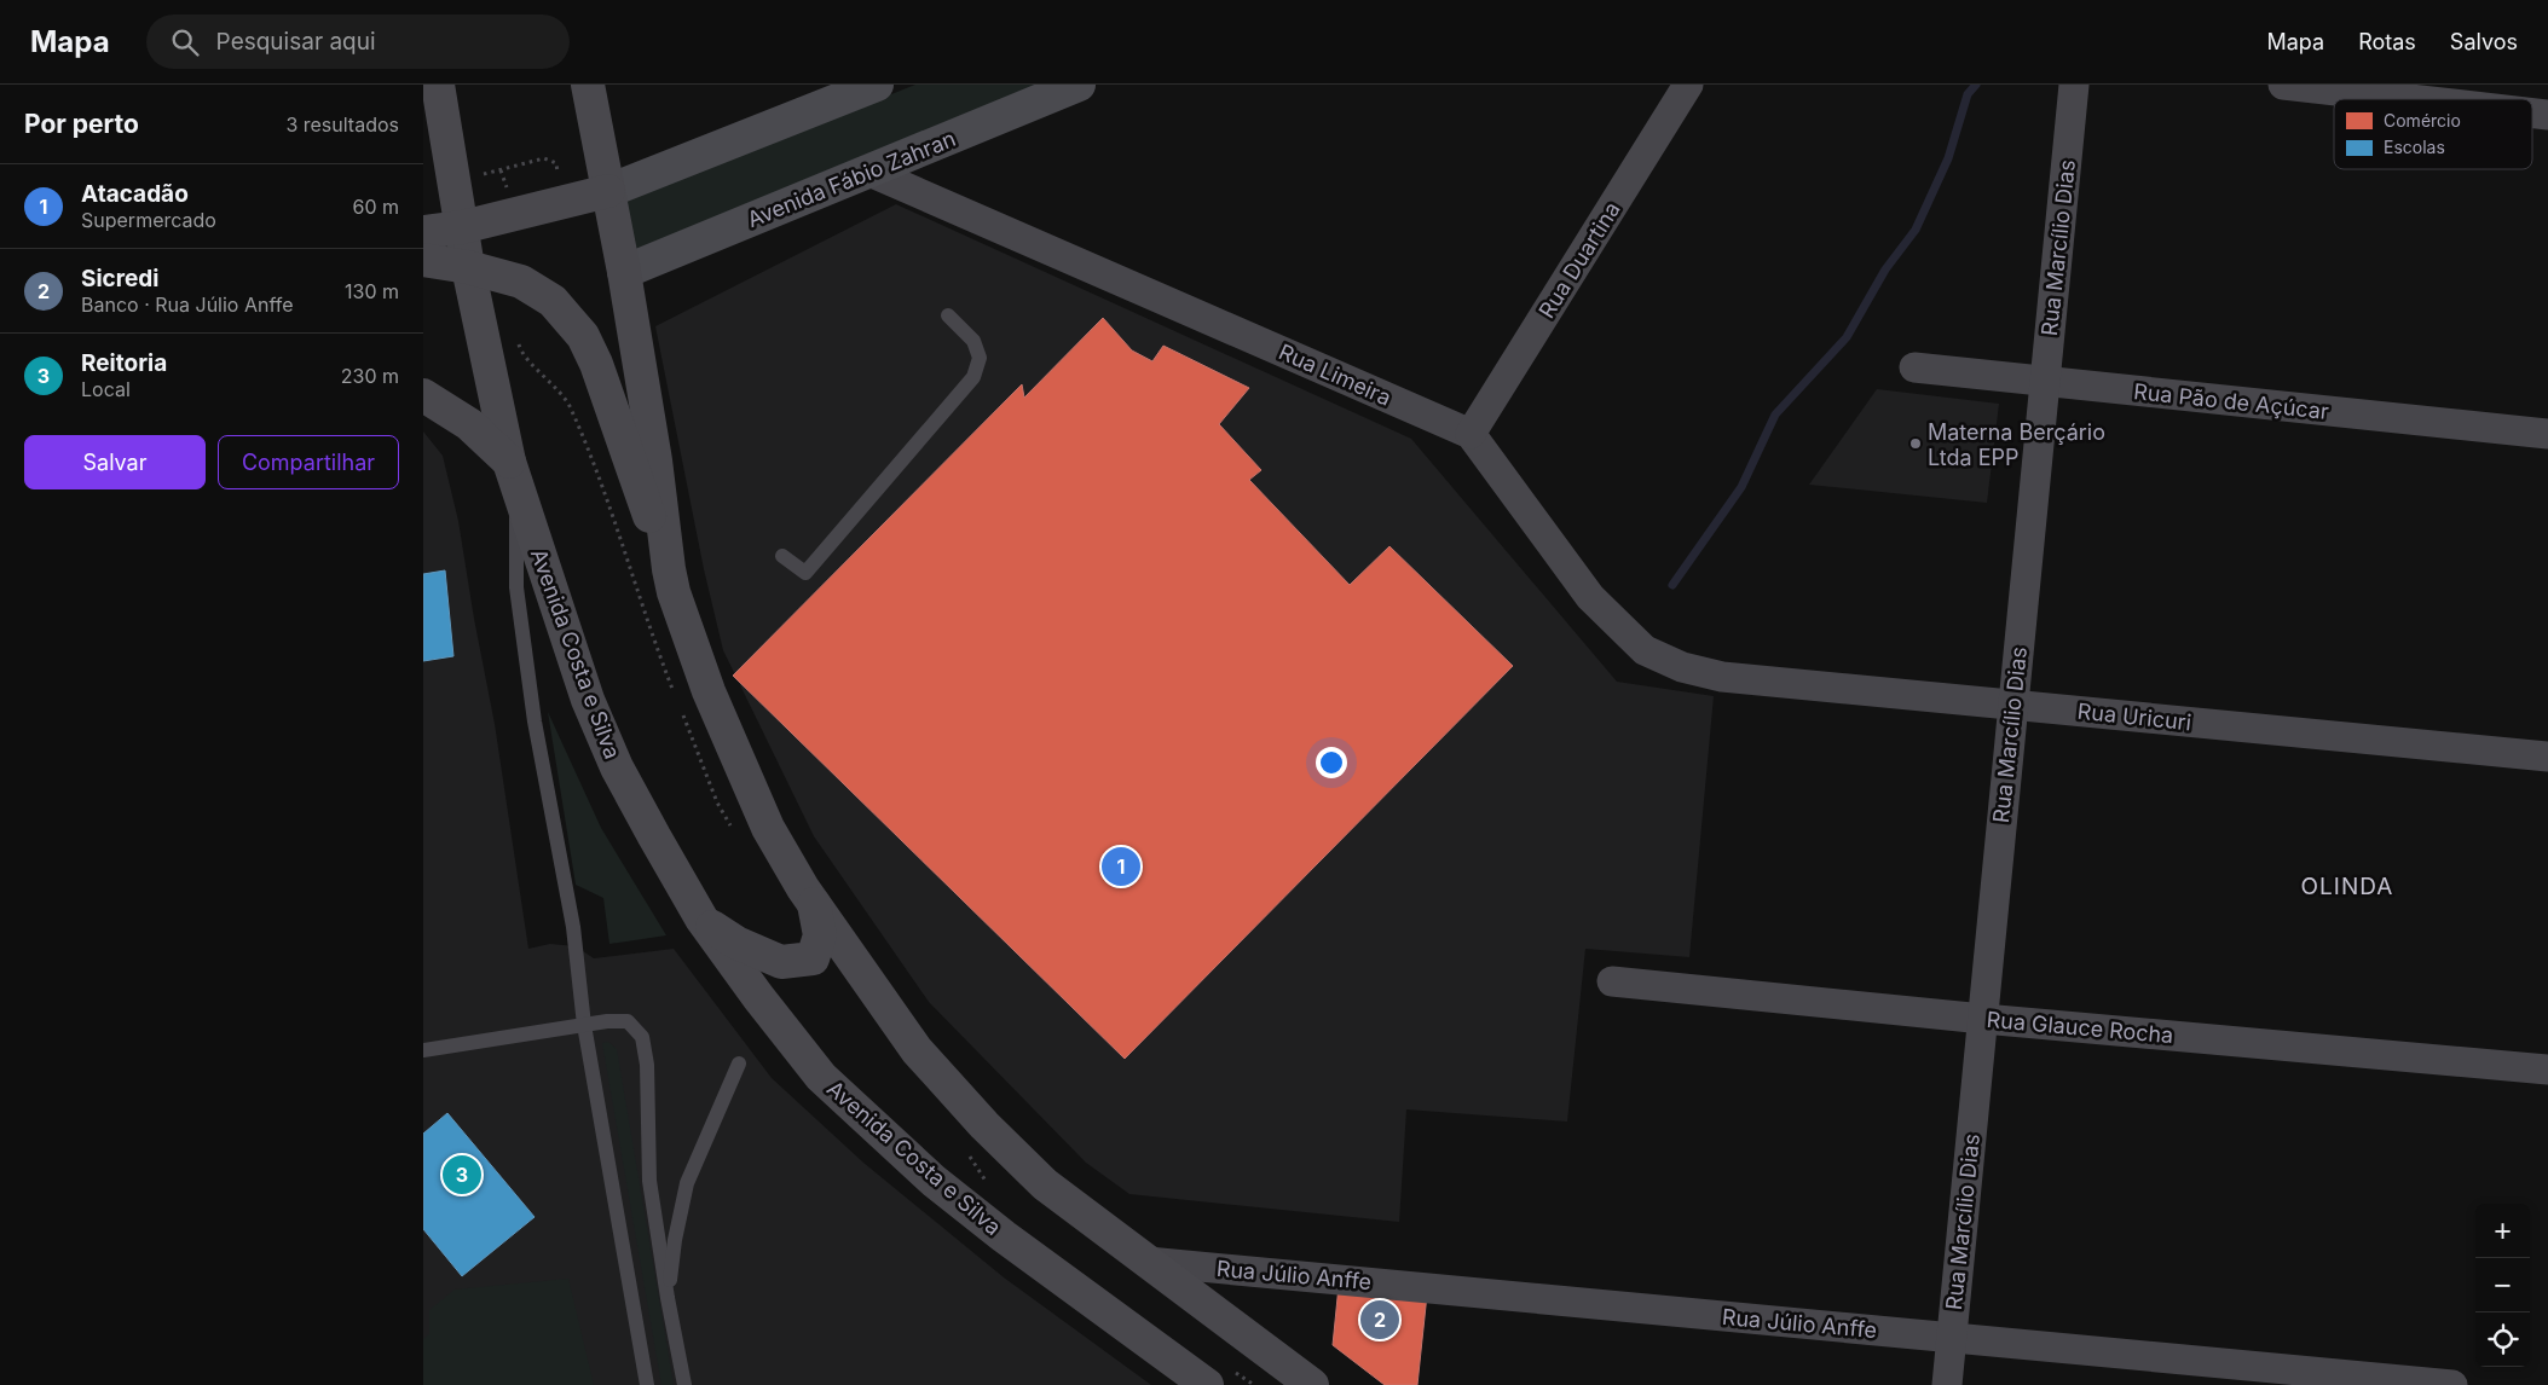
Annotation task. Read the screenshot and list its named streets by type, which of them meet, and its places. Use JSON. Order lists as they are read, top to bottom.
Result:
{
  "streets": {
    "main road": ["Avenida Fábio Zahran", "Avenida Costa e Silva"],
    "street": [
      "Rua Marcílio Dias",
      "Rua Duartina",
      "Rua Limeira",
      "Rua Pão de Açúcar",
      "Rua Uricuri",
      "Rua Glauce Rocha",
      "Rua Júlio Anffe"
    ]
  },
  "crossings": [
    ["Avenida Fábio Zahran", "Rua Limeira"],
    ["Rua Marcílio Dias", "Rua Pão de Açúcar"],
    ["Rua Marcílio Dias", "Rua Uricuri"],
    ["Rua Marcílio Dias", "Rua Glauce Rocha"],
    ["Rua Marcílio Dias", "Rua Júlio Anffe"],
    ["Rua Duartina", "Rua Limeira"],
    ["Rua Duartina", "Rua Uricuri"],
    ["Rua Limeira", "Rua Uricuri"]
  ],
  "districts": ["OLINDA"],
  "places": ["Materna Berçário Ltda EPP"],
  "legend": ["Comércio", "Escolas"],
  "page": {
    "header": "Mapa",
    "search": "Pesquisar aqui",
    "nav": ["Mapa", "Rotas", "Salvos"],
    "heading": ["Por perto", "3 resultados"],
    "list": [
      {
        "mark": "1",
        "name": "Atacadão",
        "note": "Supermercado",
        "value": "60 m"
      },
      {
        "mark": "2",
        "name": "Sicredi",
        "note": "Banco · Rua Júlio Anffe",
        "value": "130 m"
      },
      {
        "mark": "3",
        "name": "Reitoria",
        "note": "Local",
        "value": "230 m"
      }
    ],
    "buttons": ["Salvar", "Compartilhar"],
    "pins": ["1", "3", "2"],
    "map_buttons": ["+", "−"]
  }
}
